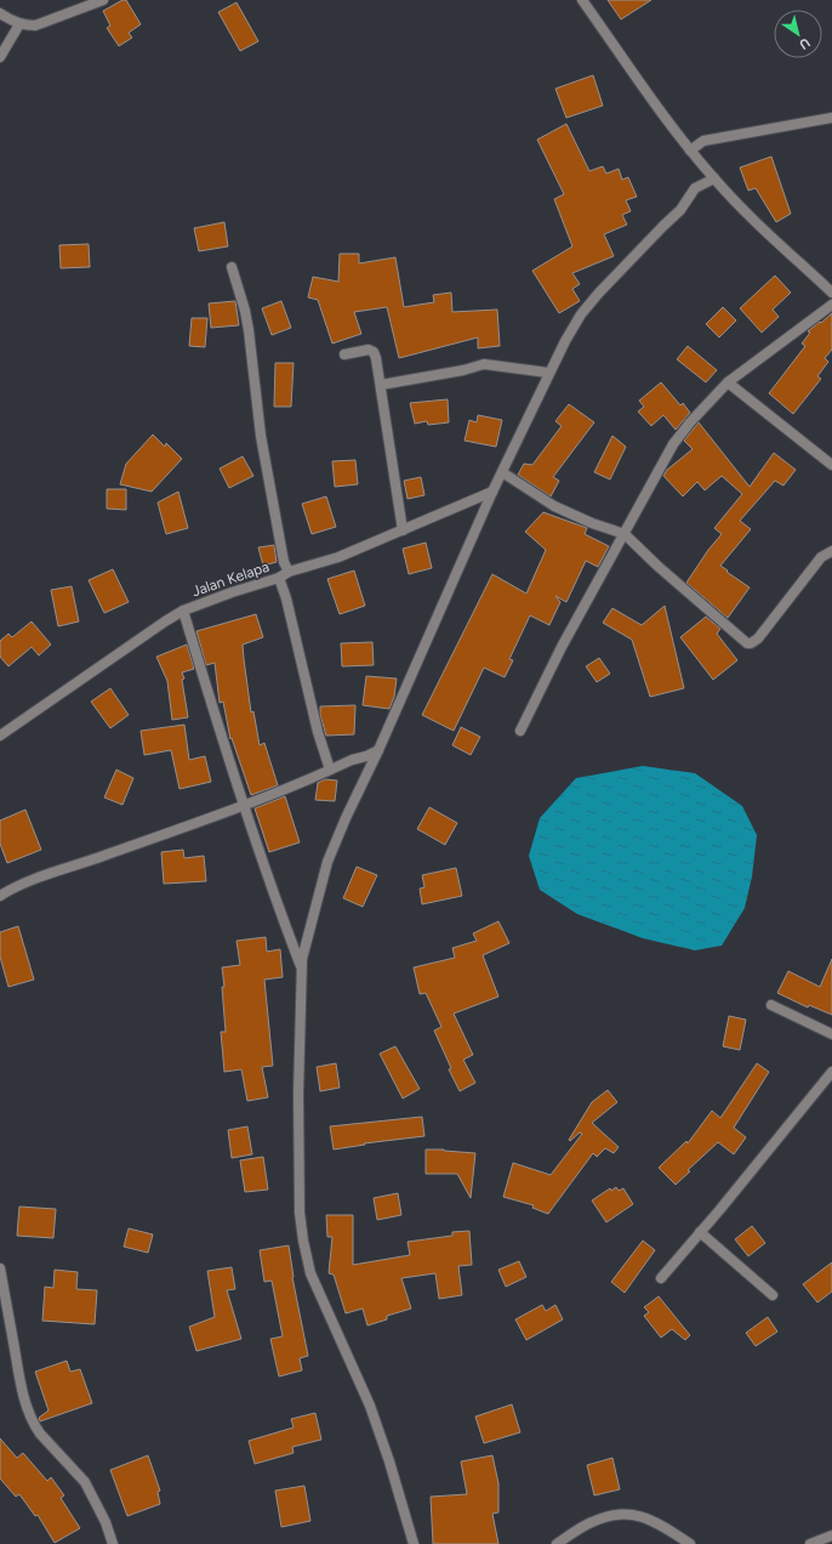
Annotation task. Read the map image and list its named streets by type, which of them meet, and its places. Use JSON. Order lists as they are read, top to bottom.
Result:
{
  "streets": {
    "street": ["Jalan Kelapa"]
  },
  "north": "bottom right"
}
